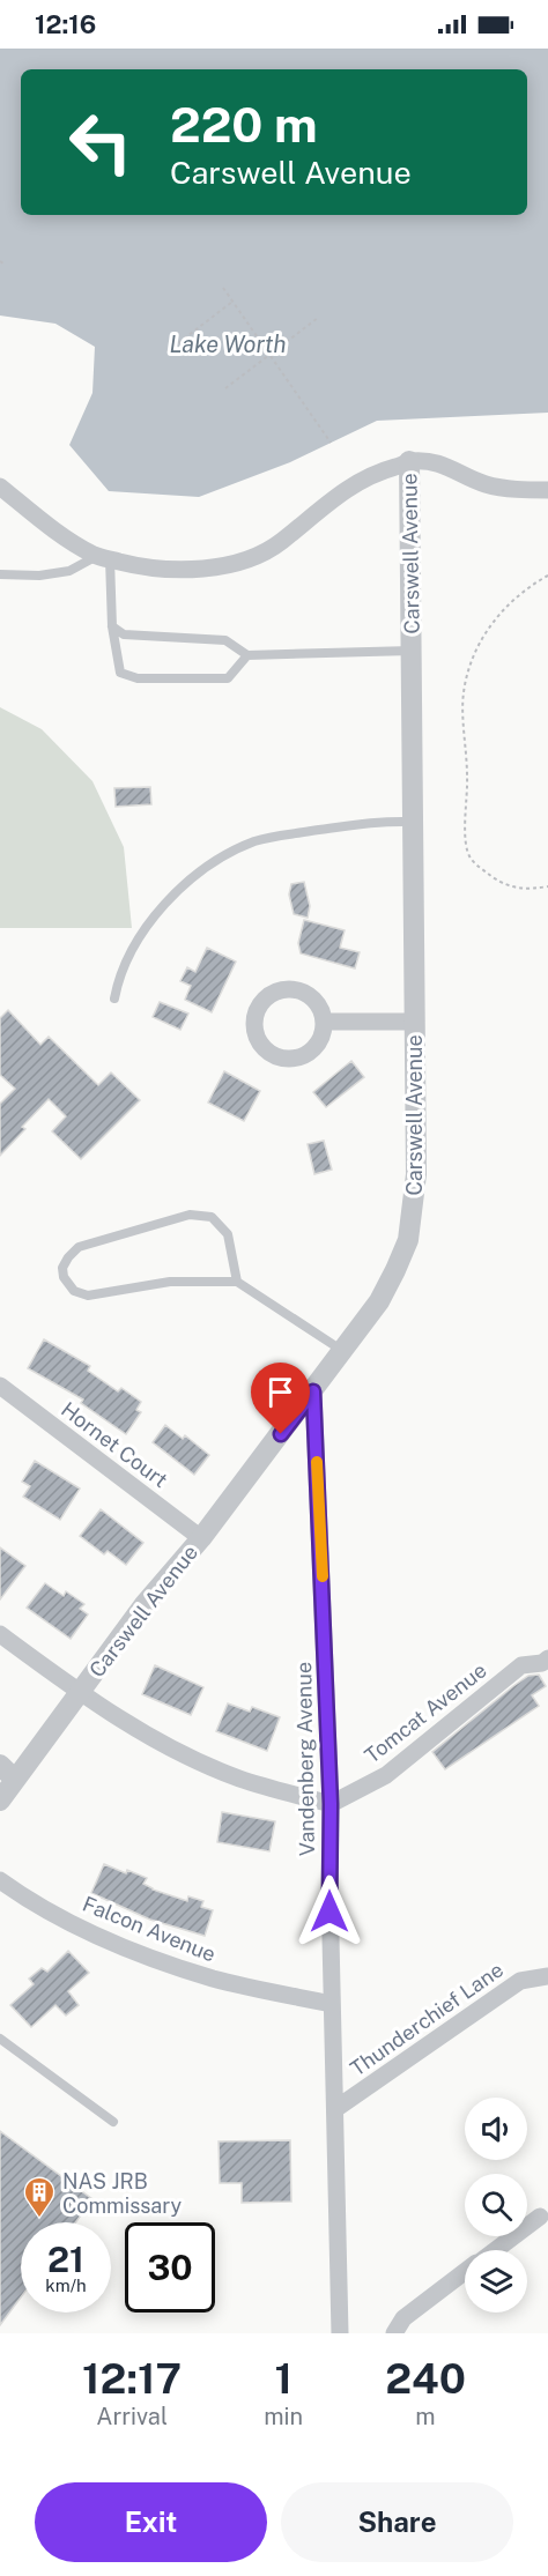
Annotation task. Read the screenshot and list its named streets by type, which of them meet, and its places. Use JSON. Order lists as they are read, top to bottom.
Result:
{
  "streets": {
    "street": [
      "Carswell Avenue",
      "Hornet Court",
      "Tomcat Avenue",
      "Vandenberg Avenue",
      "Falcon Avenue",
      "Thunderchief Lane"
    ]
  },
  "crossings": [
    ["Carswell Avenue", "Hornet Court"],
    ["Carswell Avenue", "Vandenberg Avenue"],
    ["Tomcat Avenue", "Vandenberg Avenue"],
    ["Vandenberg Avenue", "Falcon Avenue"],
    ["Vandenberg Avenue", "Thunderchief Lane"]
  ],
  "water": ["Lake Worth"],
  "places": {
    "building": ["NAS JRB Commissary"]
  },
  "page": {
    "status": "12:16",
    "turn": ["220 m", "Carswell Avenue"],
    "speed": "21 km/h",
    "limit": "30",
    "eta": [
      "12:17",
      "Arrival",
      "1",
      "min",
      "240",
      "m"
    ],
    "buttons": ["Exit", "Share"]
  }
}
